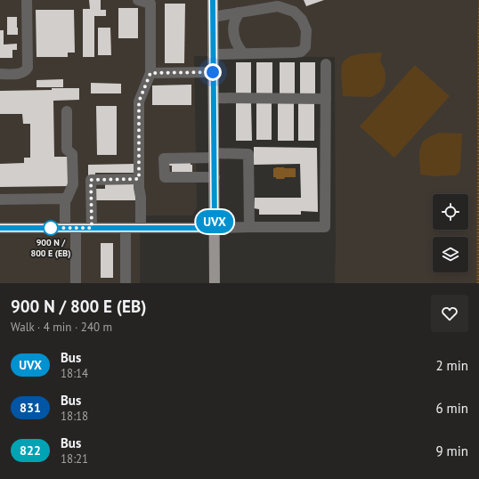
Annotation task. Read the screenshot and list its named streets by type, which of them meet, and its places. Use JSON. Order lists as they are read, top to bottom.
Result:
{
  "places": ["900 N / 800 E (EB)"],
  "lines": ["bus line UVX"],
  "page": {
    "on_map": "UVX",
    "heading": ["900 N / 800 E (EB)", "Walk · 4 min · 240 m"],
    "list": [
      {
        "mark": "UVX",
        "name": "Bus",
        "note": "18:14",
        "value": "2 min"
      },
      {
        "mark": "831",
        "name": "Bus",
        "note": "18:18",
        "value": "6 min"
      },
      {
        "mark": "822",
        "name": "Bus",
        "note": "18:21",
        "value": "9 min"
      }
    ]
  }
}
